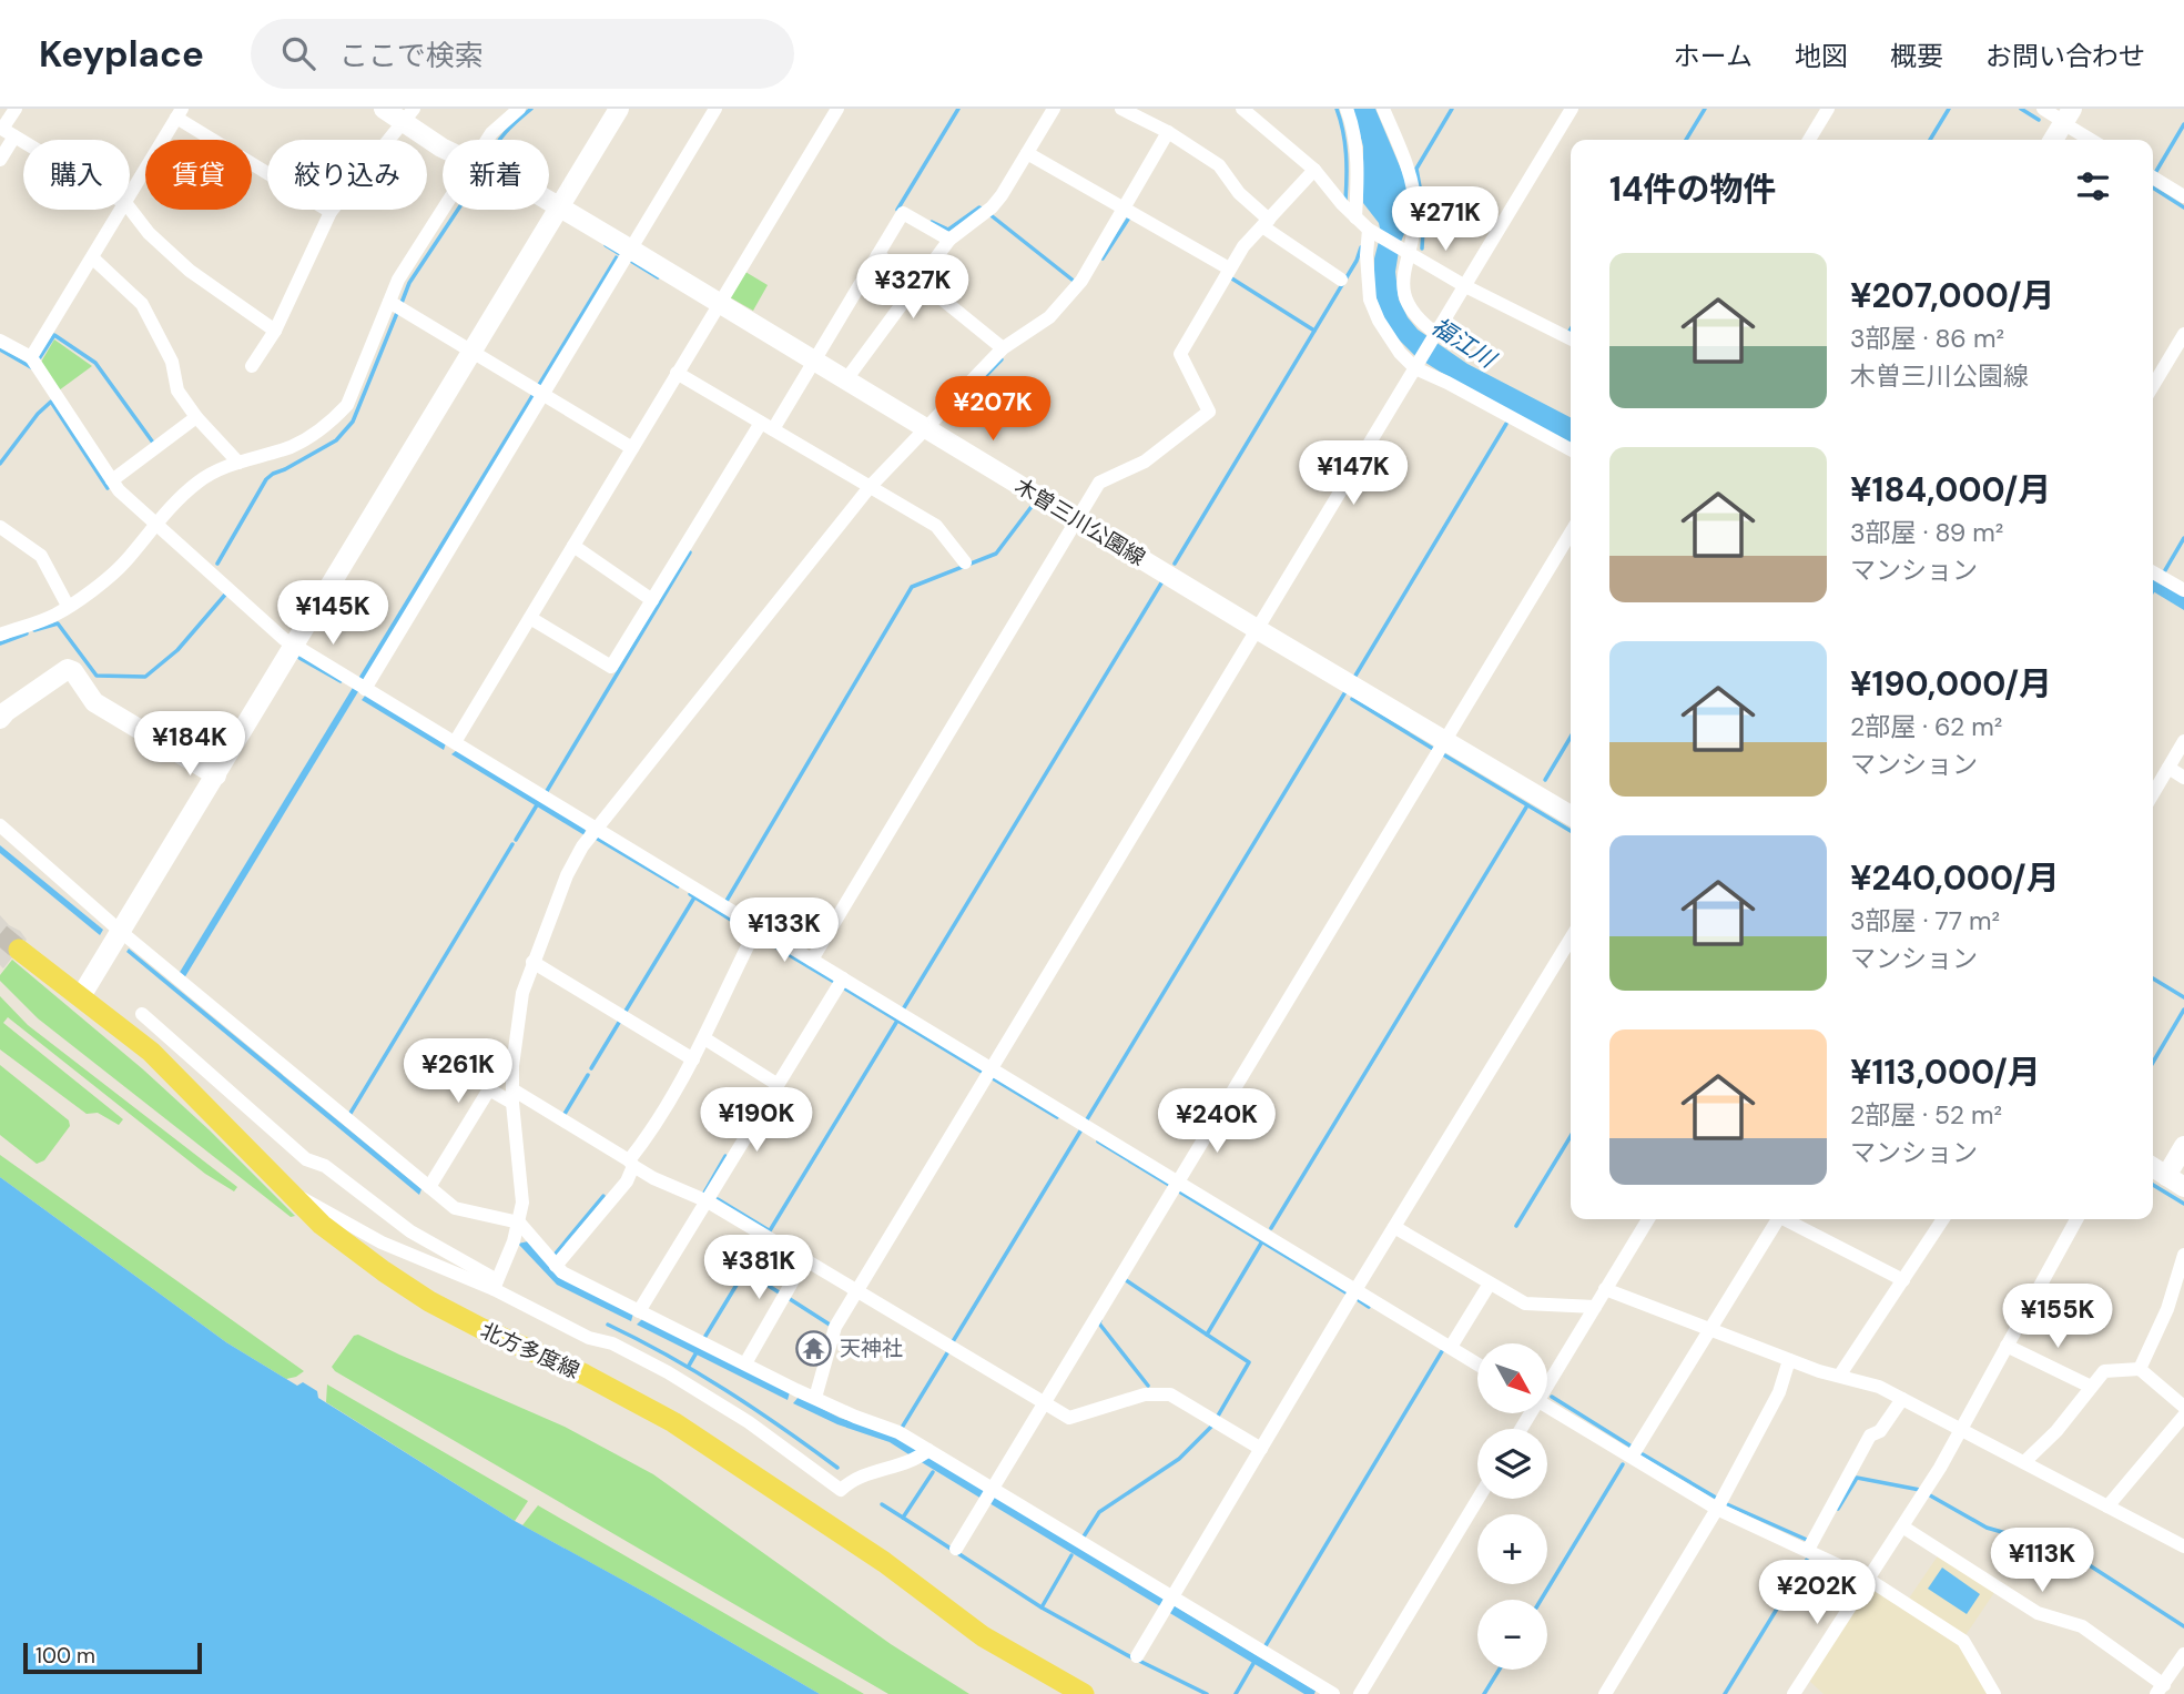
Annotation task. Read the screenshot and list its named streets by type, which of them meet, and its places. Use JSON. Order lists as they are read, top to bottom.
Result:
{
  "streets": {
    "main road": ["木曽三川公園線", "北方多度線"]
  },
  "water": ["福江川"],
  "places": {
    "temple": ["天神社"]
  },
  "scale_bar": "100 m",
  "north": "bottom right",
  "page": {
    "header": "Keyplace",
    "search": "ここで検索",
    "nav": [
      "ホーム",
      "地図",
      "概要",
      "お問い合わせ"
    ],
    "chip": [
      "購入",
      "賃貸",
      "絞り込み",
      "新着"
    ],
    "heading": "14件の物件",
    "price": [
      "¥271K",
      "¥327K",
      "¥207K",
      "¥147K",
      "¥145K",
      "¥184K",
      "¥133K",
      "¥261K",
      "¥190K",
      "¥240K",
      "¥381K",
      "¥155K",
      "¥113K",
      "¥202K"
    ],
    "list": [
      {
        "name": "¥207,000/月",
        "note": "3部屋 · 86 m² · 木曽三川公園線"
      },
      {
        "name": "¥184,000/月",
        "note": "3部屋 · 89 m² · マンション"
      },
      {
        "name": "¥190,000/月",
        "note": "2部屋 · 62 m² · マンション"
      },
      {
        "name": "¥240,000/月",
        "note": "3部屋 · 77 m² · マンション"
      },
      {
        "name": "¥113,000/月",
        "note": "2部屋 · 52 m² · マンション"
      }
    ],
    "map_buttons": ["+", "−"],
    "scale": "100 m"
  }
}
